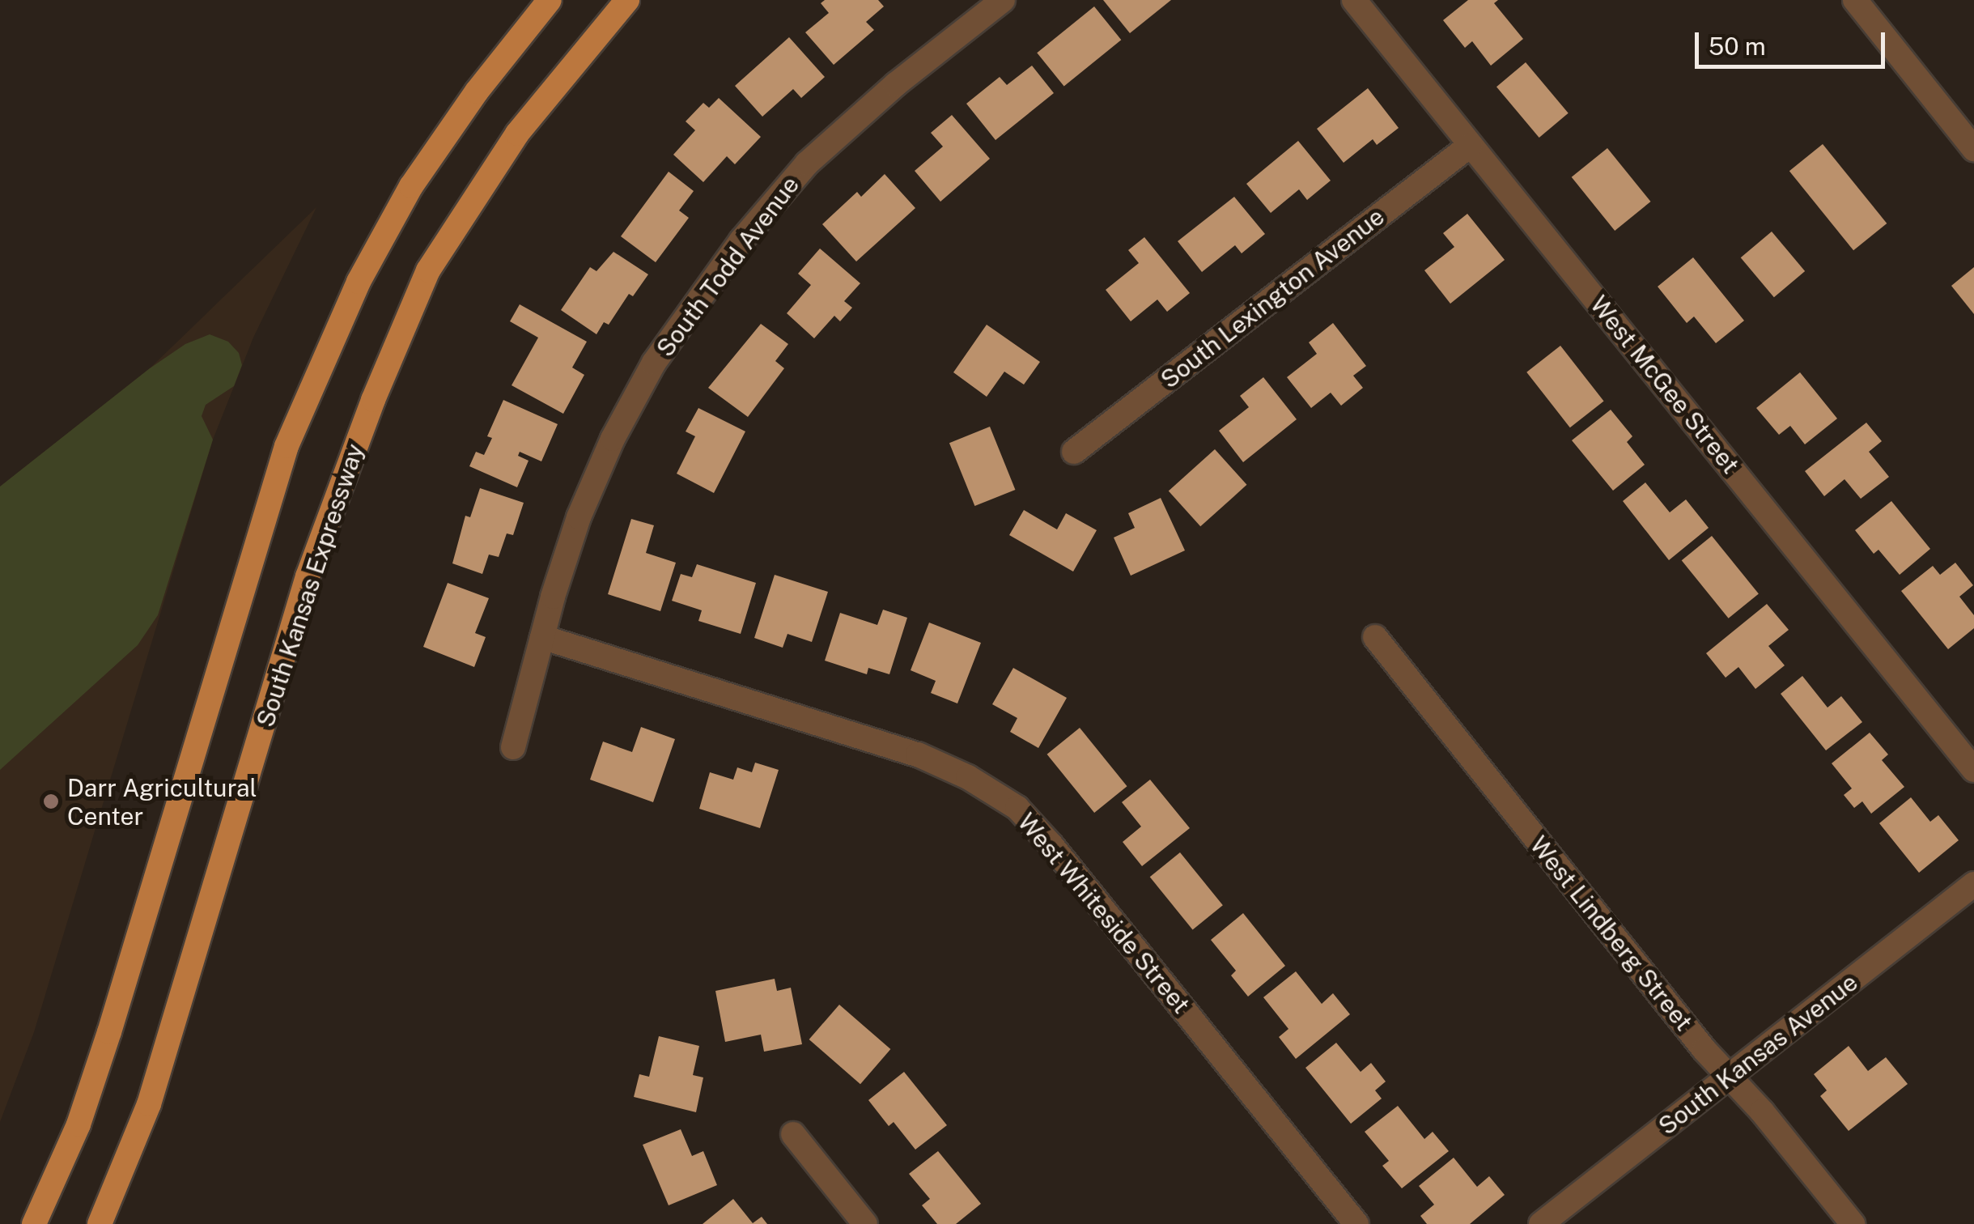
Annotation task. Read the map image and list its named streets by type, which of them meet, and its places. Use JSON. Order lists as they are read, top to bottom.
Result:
{
  "streets": {
    "main road": ["South Kansas Expressway"],
    "street": [
      "South Todd Avenue",
      "South Lexington Avenue",
      "West McGee Street",
      "West Whiteside Street",
      "West Lindberg Street",
      "South Kansas Avenue"
    ]
  },
  "crossings": [
    ["South Todd Avenue", "West Whiteside Street"],
    ["South Lexington Avenue", "West McGee Street"],
    ["West Lindberg Street", "South Kansas Avenue"]
  ],
  "places": ["Darr Agricultural Center"],
  "scale_bar": "50 m"
}
